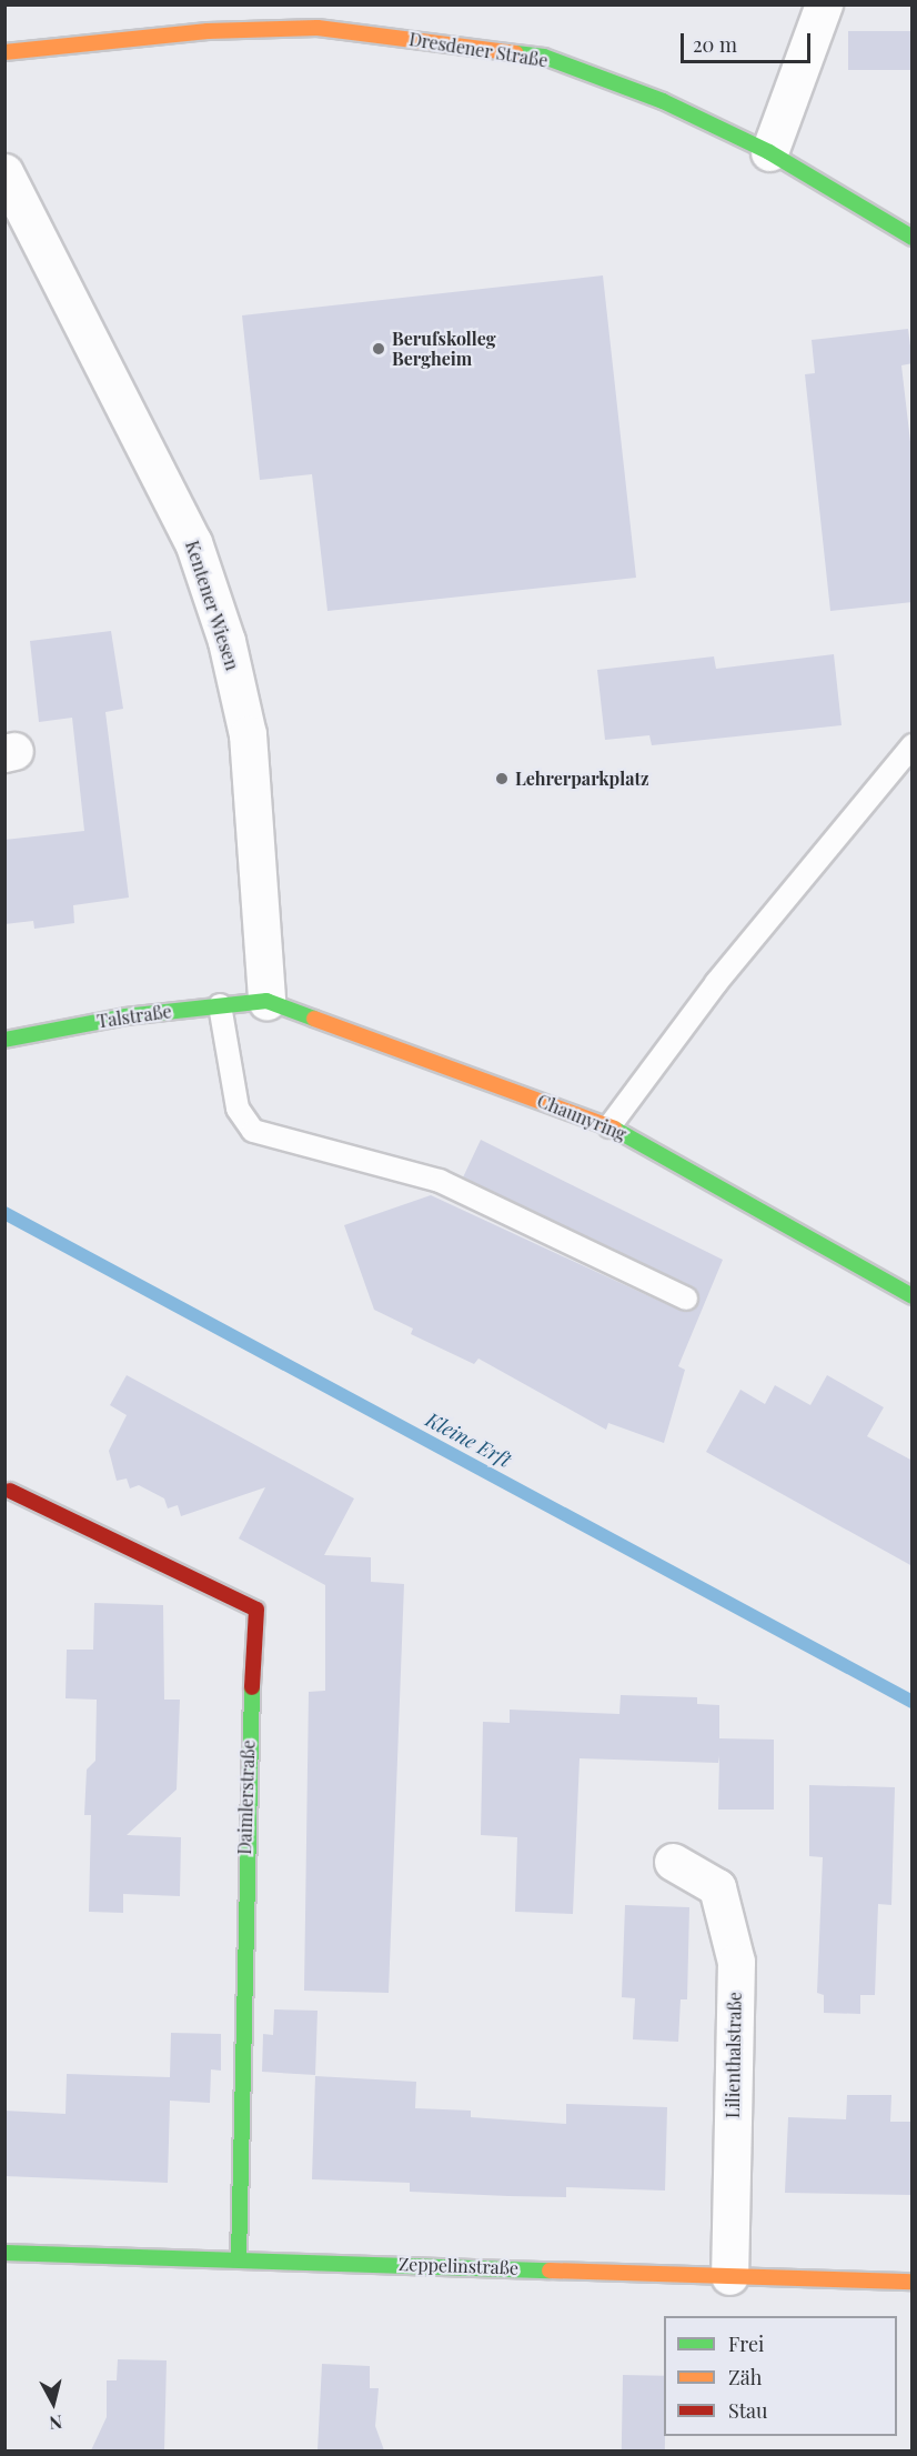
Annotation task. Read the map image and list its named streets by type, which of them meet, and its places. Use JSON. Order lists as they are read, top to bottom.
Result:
{
  "streets": {
    "street": [
      "Dresdener Straße",
      "Kentener Wiesen",
      "Talstraße",
      "Chaunyring",
      "Daimlerstraße",
      "Lilienthalstraße",
      "Zeppelinstraße"
    ]
  },
  "crossings": [
    ["Kentener Wiesen", "Talstraße"],
    ["Kentener Wiesen", "Chaunyring"],
    ["Talstraße", "Chaunyring"],
    ["Daimlerstraße", "Zeppelinstraße"],
    ["Lilienthalstraße", "Zeppelinstraße"]
  ],
  "water": ["Kleine Erft"],
  "places": ["Berufskolleg Bergheim", "Lehrerparkplatz"],
  "legend": ["Frei", "Zäh", "Stau"],
  "scale_bar": "20 m",
  "north": "bottom"
}
